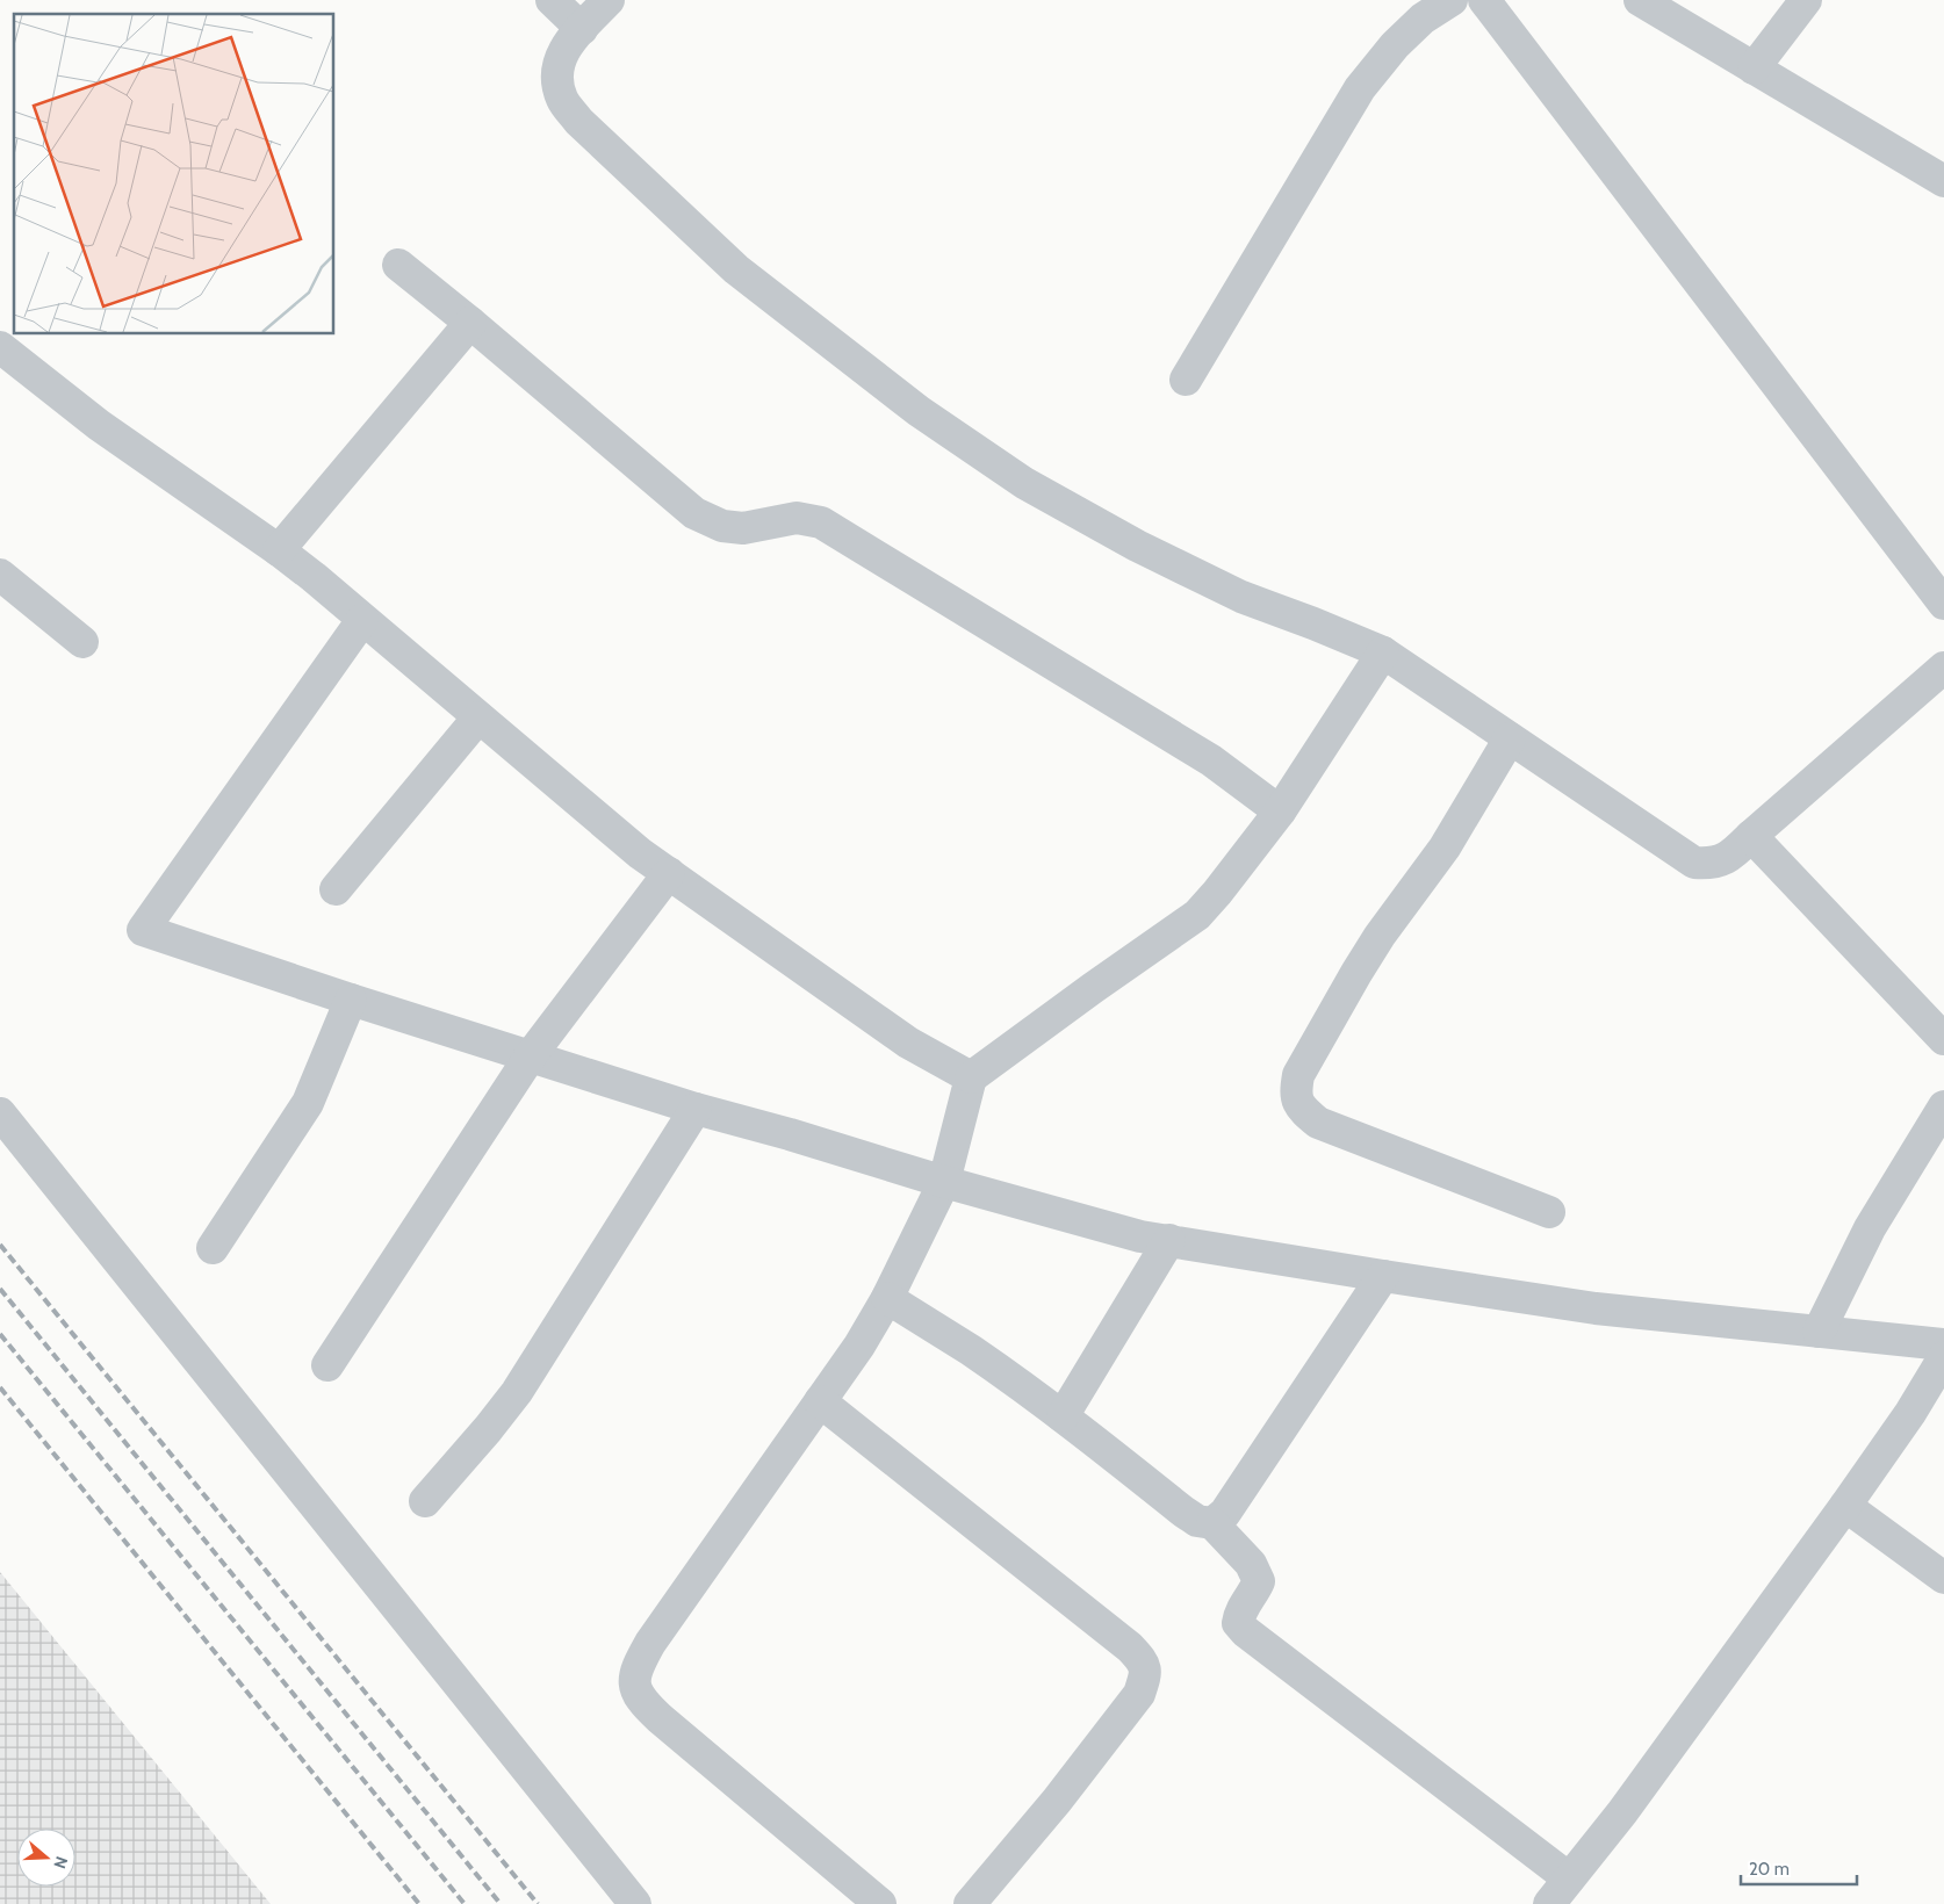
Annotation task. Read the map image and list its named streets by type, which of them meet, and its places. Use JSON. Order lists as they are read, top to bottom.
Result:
{
  "scale_bar": "20 m",
  "north": "right"
}
